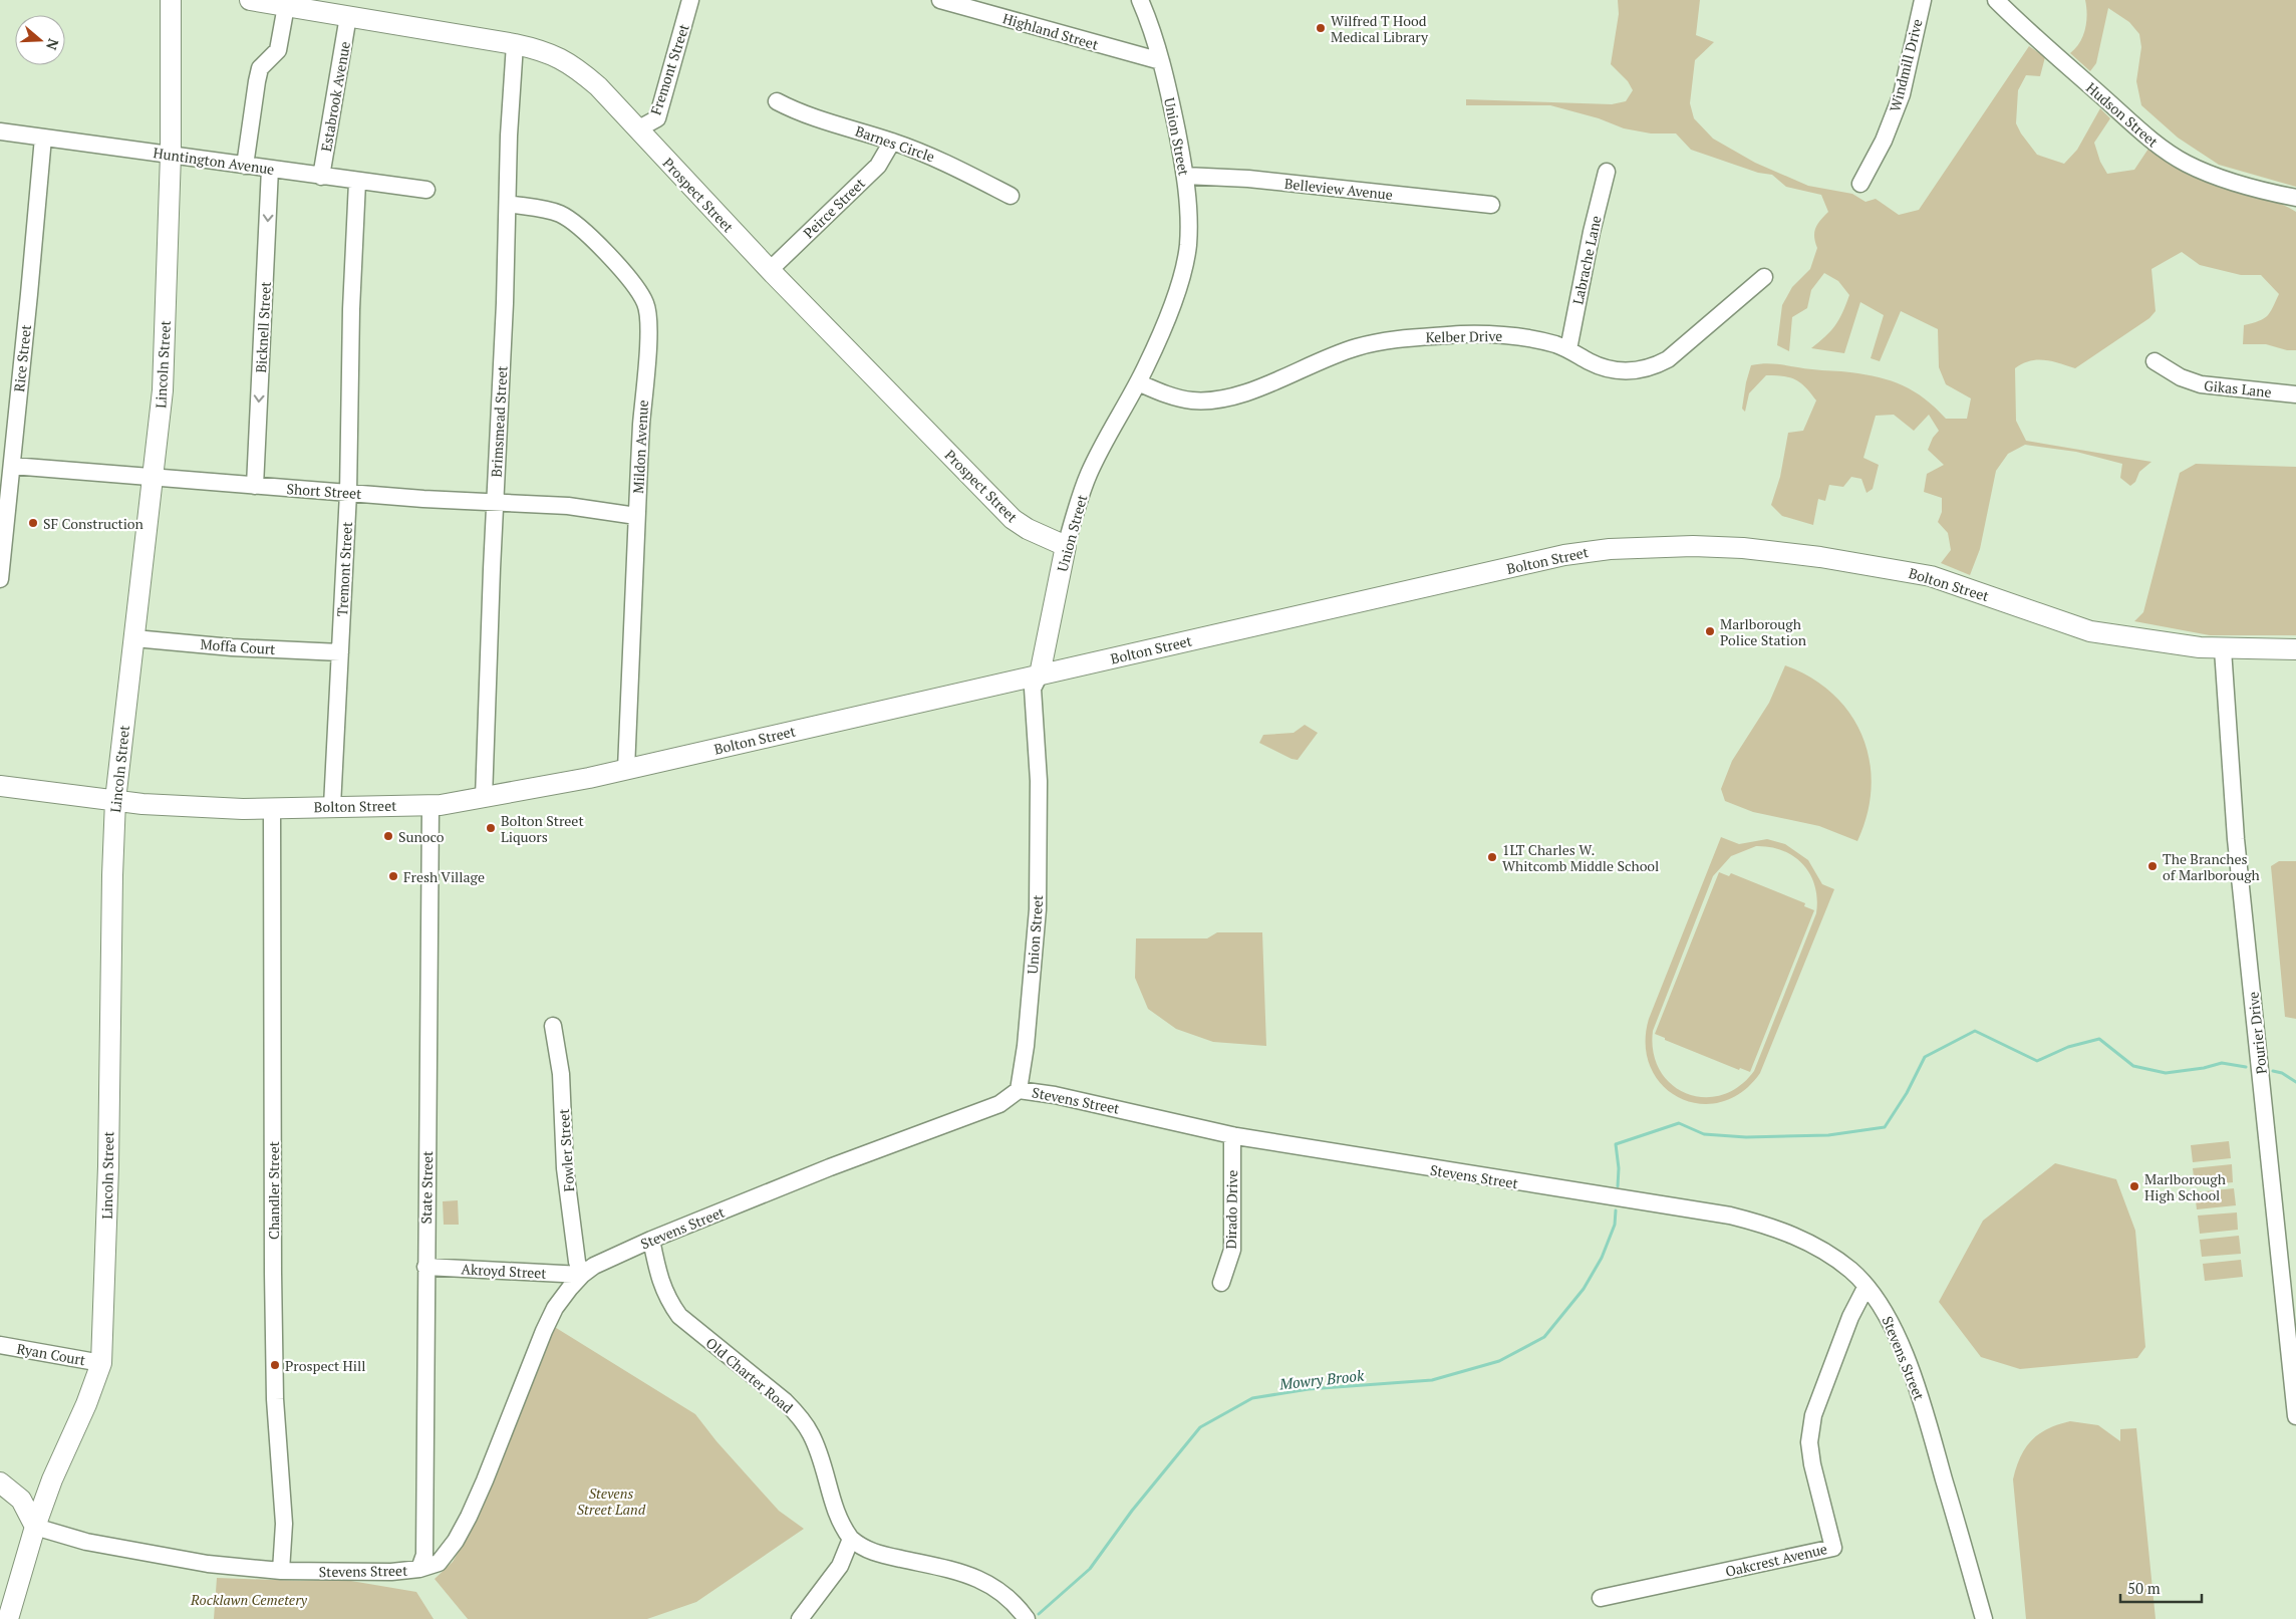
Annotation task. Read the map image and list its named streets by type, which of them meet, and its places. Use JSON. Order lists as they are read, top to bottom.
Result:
{
  "streets": {
    "main road": [
      "Union Street",
      "Prospect Street",
      "Lincoln Street",
      "Bolton Street"
    ],
    "street": [
      "Highland Street",
      "Windmill Drive",
      "Fremont Street",
      "Estabrook Avenue",
      "Hudson Street",
      "Barnes Circle",
      "Huntington Avenue",
      "Belleview Avenue",
      "Peirce Street",
      "Labrache Lane",
      "Bicknell Street",
      "Kelber Drive",
      "Rice Street",
      "Gikas Lane",
      "Brimsmead Street",
      "Mildon Avenue",
      "Short Street",
      "Tremont Street",
      "Moffa Court",
      "Pourier Drive",
      "Stevens Street",
      "Fowler Street",
      "State Street",
      "Chandler Street",
      "Dirado Drive",
      "Akroyd Street",
      "Ryan Court",
      "Old Charter Road",
      "Oakcrest Avenue"
    ]
  },
  "crossings": [
    ["Highland Street", "Union Street"],
    ["Fremont Street", "Prospect Street"],
    ["Estabrook Avenue", "Huntington Avenue"],
    ["Estabrook Avenue", "Prospect Street"],
    ["Union Street", "Belleview Avenue"],
    ["Union Street", "Prospect Street"],
    ["Union Street", "Kelber Drive"],
    ["Union Street", "Bolton Street"],
    ["Union Street", "Stevens Street"],
    ["Barnes Circle", "Peirce Street"],
    ["Huntington Avenue", "Bicknell Street"],
    ["Huntington Avenue", "Rice Street"],
    ["Huntington Avenue", "Lincoln Street"],
    ["Huntington Avenue", "Tremont Street"],
    ["Prospect Street", "Peirce Street"],
    ["Prospect Street", "Brimsmead Street"],
    ["Labrache Lane", "Kelber Drive"],
    ["Bicknell Street", "Short Street"],
    ["Rice Street", "Short Street"],
    ["Lincoln Street", "Short Street"],
    ["Lincoln Street", "Bolton Street"],
    ["Lincoln Street", "Moffa Court"],
    ["Lincoln Street", "Stevens Street"],
    ["Lincoln Street", "Ryan Court"],
    ["Brimsmead Street", "Mildon Avenue"],
    ["Brimsmead Street", "Short Street"],
    ["Brimsmead Street", "Bolton Street"],
    ["Mildon Avenue", "Short Street"],
    ["Mildon Avenue", "Bolton Street"],
    ["Short Street", "Tremont Street"],
    ["Bolton Street", "Tremont Street"],
    ["Bolton Street", "Pourier Drive"],
    ["Bolton Street", "State Street"],
    ["Bolton Street", "Chandler Street"],
    ["Tremont Street", "Moffa Court"],
    ["Stevens Street", "Fowler Street"],
    ["Stevens Street", "State Street"],
    ["Stevens Street", "Chandler Street"],
    ["Stevens Street", "Dirado Drive"],
    ["Stevens Street", "Akroyd Street"],
    ["Stevens Street", "Old Charter Road"],
    ["Stevens Street", "Oakcrest Avenue"],
    ["Fowler Street", "Akroyd Street"],
    ["State Street", "Akroyd Street"]
  ],
  "one_way": ["Bicknell Street"],
  "water": ["Mowry Brook"],
  "parks": ["Stevens Street Land", "Rocklawn Cemetery"],
  "places": [
    "Wilfred T Hood Medical Library",
    "SF Construction",
    "Marlborough Police Station",
    "Bolton Street Liquors",
    "Sunoco",
    "1LT Charles W. Whitcomb Middle School",
    "The Branches of Marlborough",
    "Fresh Village",
    "Marlborough High School",
    "Prospect Hill"
  ],
  "scale_bar": "50 m",
  "north": "right"
}
